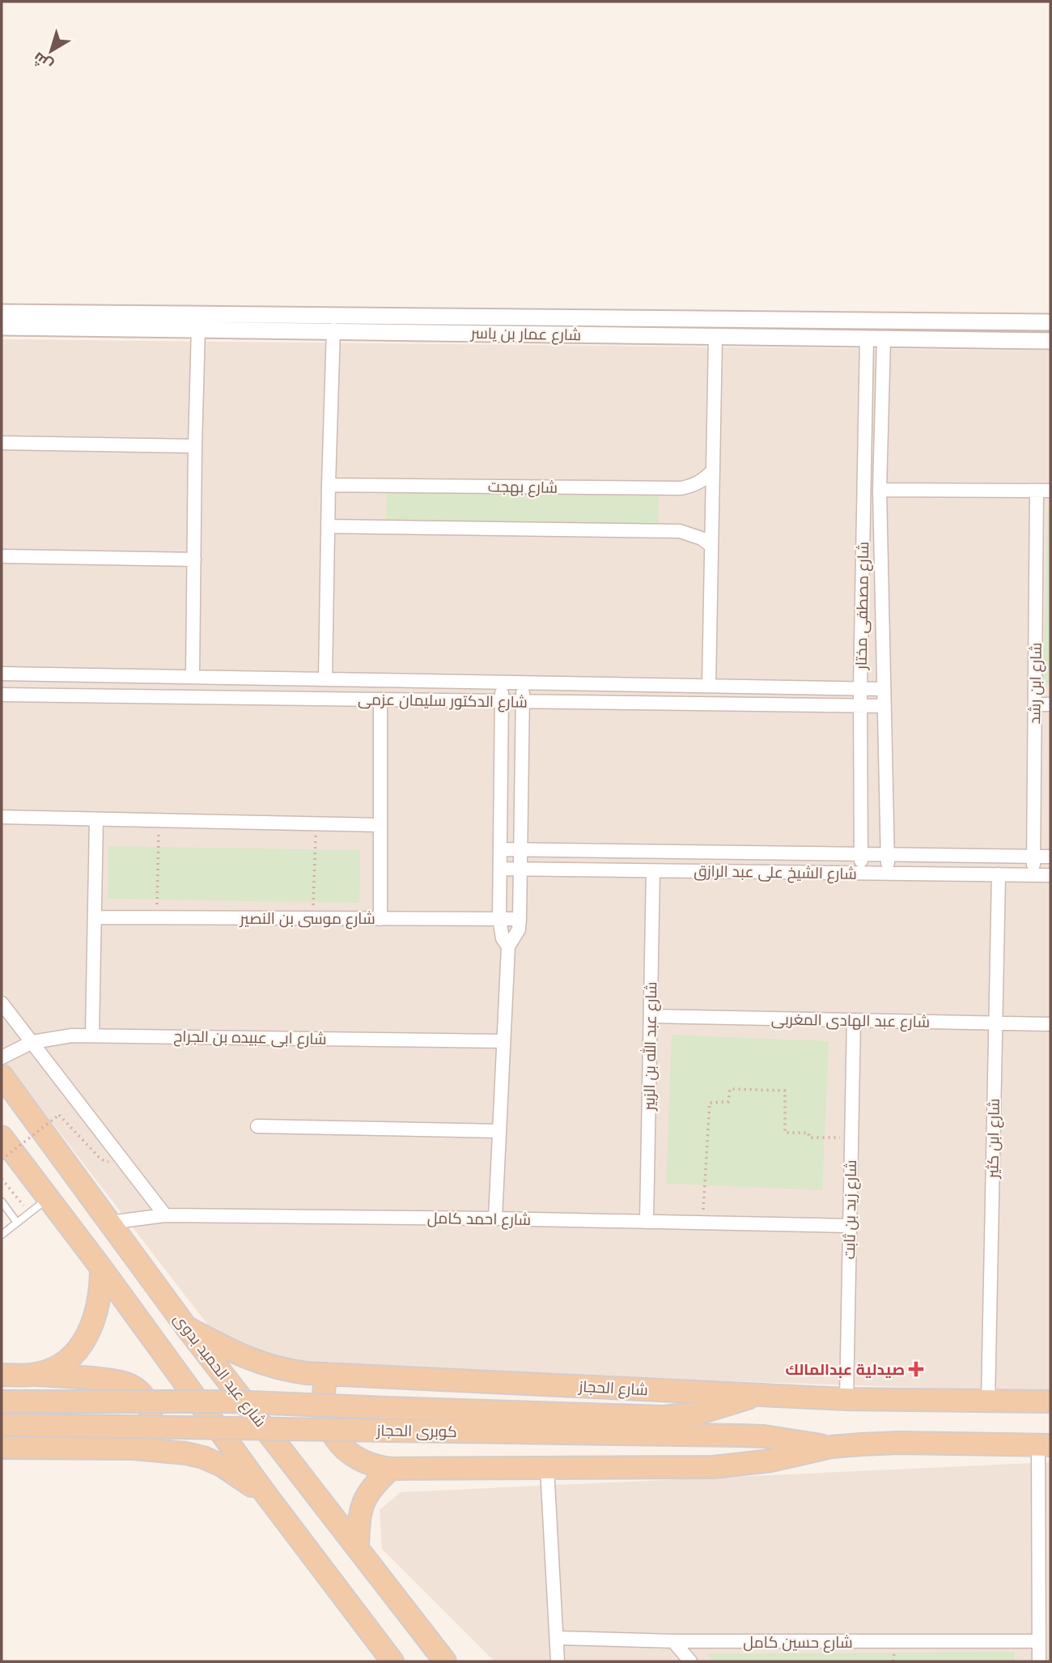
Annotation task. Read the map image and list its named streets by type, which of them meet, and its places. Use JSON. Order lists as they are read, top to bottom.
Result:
{
  "streets": {
    "main road": ["شارع عبد الحميد بدوى", "شارع الحجاز", "كوبرى الحجاز"],
    "street": [
      "شارع عمار بن ياسر",
      "شارع بهجت",
      "شارع مصطفى مختار",
      "شارع ابن رشد",
      "شارع الدكتور سليمان عزمى",
      "شارع الشيخ على عبد الرازق",
      "شارع موسى بن النصير",
      "شارع عبد الهادى المغربى",
      "شارع ابى عبيده بن الجراح",
      "شارع عبد الله بن الزبير",
      "شارع ابن كثير",
      "شارع زيد بن ثابت",
      "شارع احمد كامل",
      "شارع حسين كامل"
    ]
  },
  "crossings": [
    ["شارع عمار بن ياسر", "شارع مصطفى مختار"],
    ["شارع مصطفى مختار", "شارع الدكتور سليمان عزمى"],
    ["شارع مصطفى مختار", "شارع الشيخ على عبد الرازق"],
    ["شارع ابن رشد", "شارع الشيخ على عبد الرازق"],
    ["شارع الشيخ على عبد الرازق", "شارع عبد الله بن الزبير"],
    ["شارع الشيخ على عبد الرازق", "شارع ابن كثير"],
    ["شارع عبد الهادى المغربى", "شارع عبد الله بن الزبير"],
    ["شارع عبد الهادى المغربى", "شارع ابن كثير"],
    ["شارع عبد الهادى المغربى", "شارع زيد بن ثابت"],
    ["شارع عبد الله بن الزبير", "شارع احمد كامل"],
    ["شارع ابن كثير", "شارع الحجاز"],
    ["شارع زيد بن ثابت", "شارع احمد كامل"],
    ["شارع زيد بن ثابت", "شارع الحجاز"],
    ["شارع احمد كامل", "شارع عبد الحميد بدوى"],
    ["شارع عبد الحميد بدوى", "شارع الحجاز"],
    ["شارع الحجاز", "كوبرى الحجاز"]
  ],
  "places": {
    "health": ["صيدلية عبدالمالك"]
  },
  "north": "bottom left"
}
